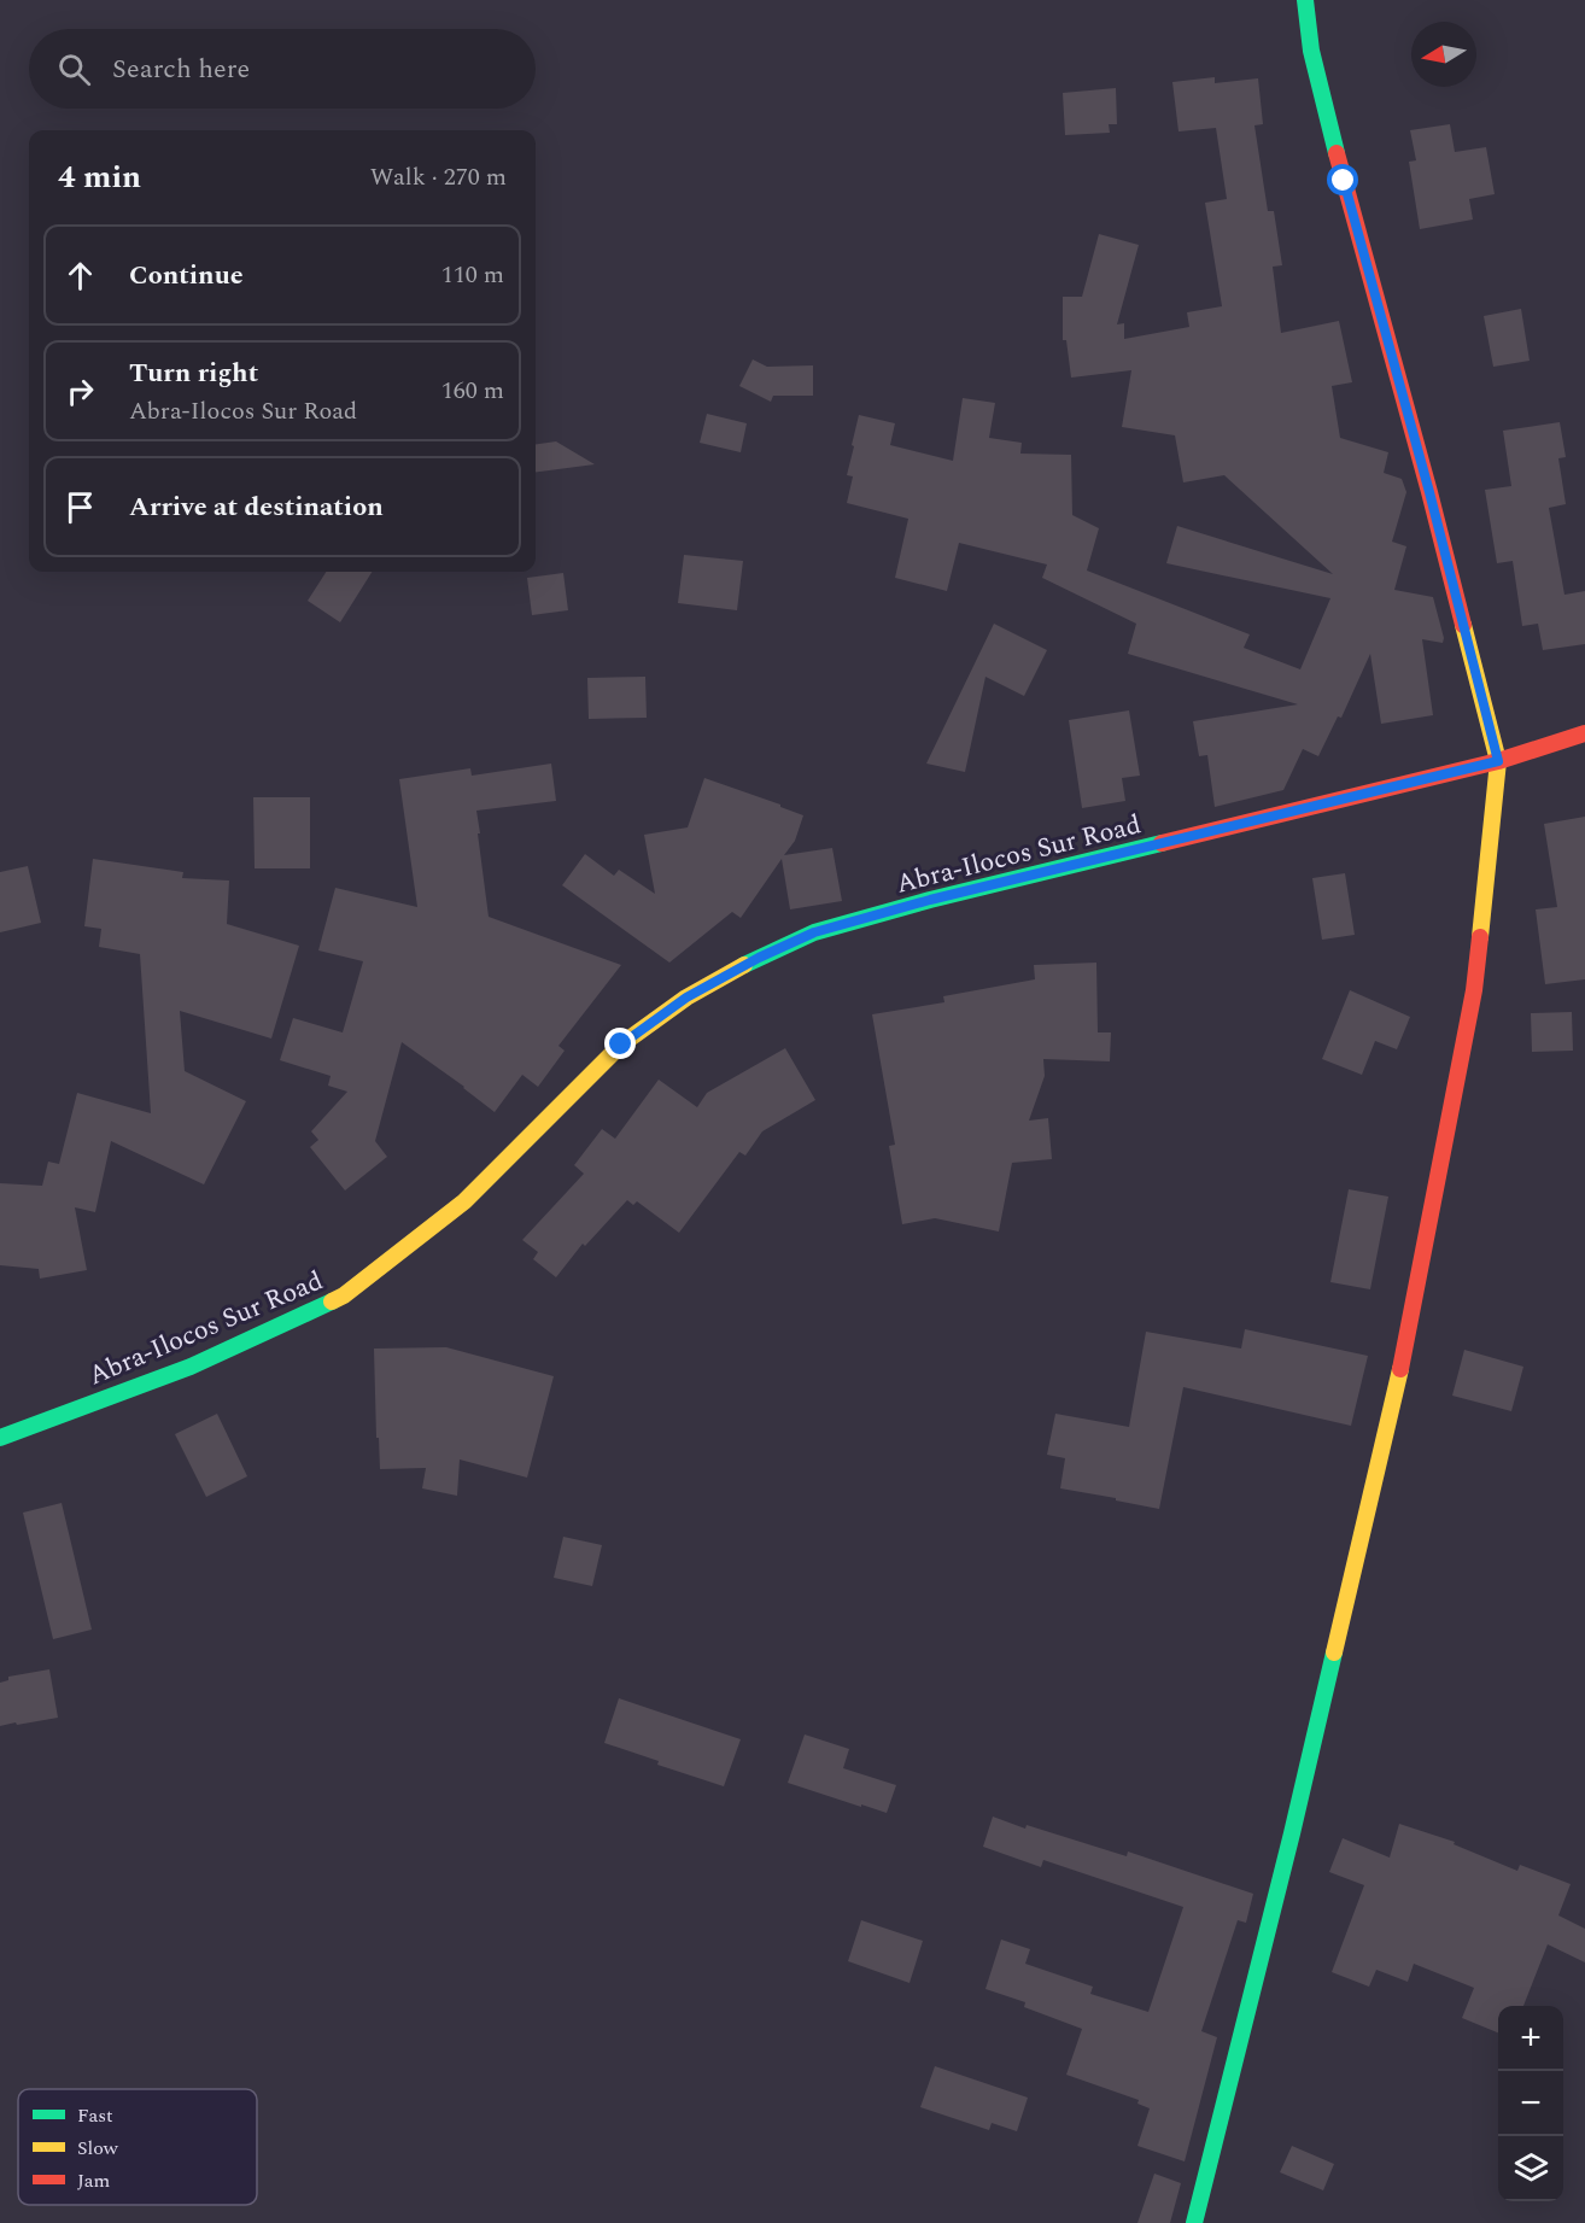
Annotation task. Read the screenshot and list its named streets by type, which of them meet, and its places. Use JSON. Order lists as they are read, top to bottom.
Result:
{
  "streets": {
    "main road": ["Abra-Ilocos Sur Road"]
  },
  "legend": ["Fast", "Slow", "Jam"],
  "north": "left",
  "page": {
    "search": "Search here",
    "heading": ["4 min", "Walk · 270 m"],
    "list": [
      ["Continue", "110 m"],
      ["Turn right", "Abra-Ilocos Sur Road", "160 m"],
      "Arrive at destination"
    ],
    "map_buttons": ["+", "−"]
  }
}
